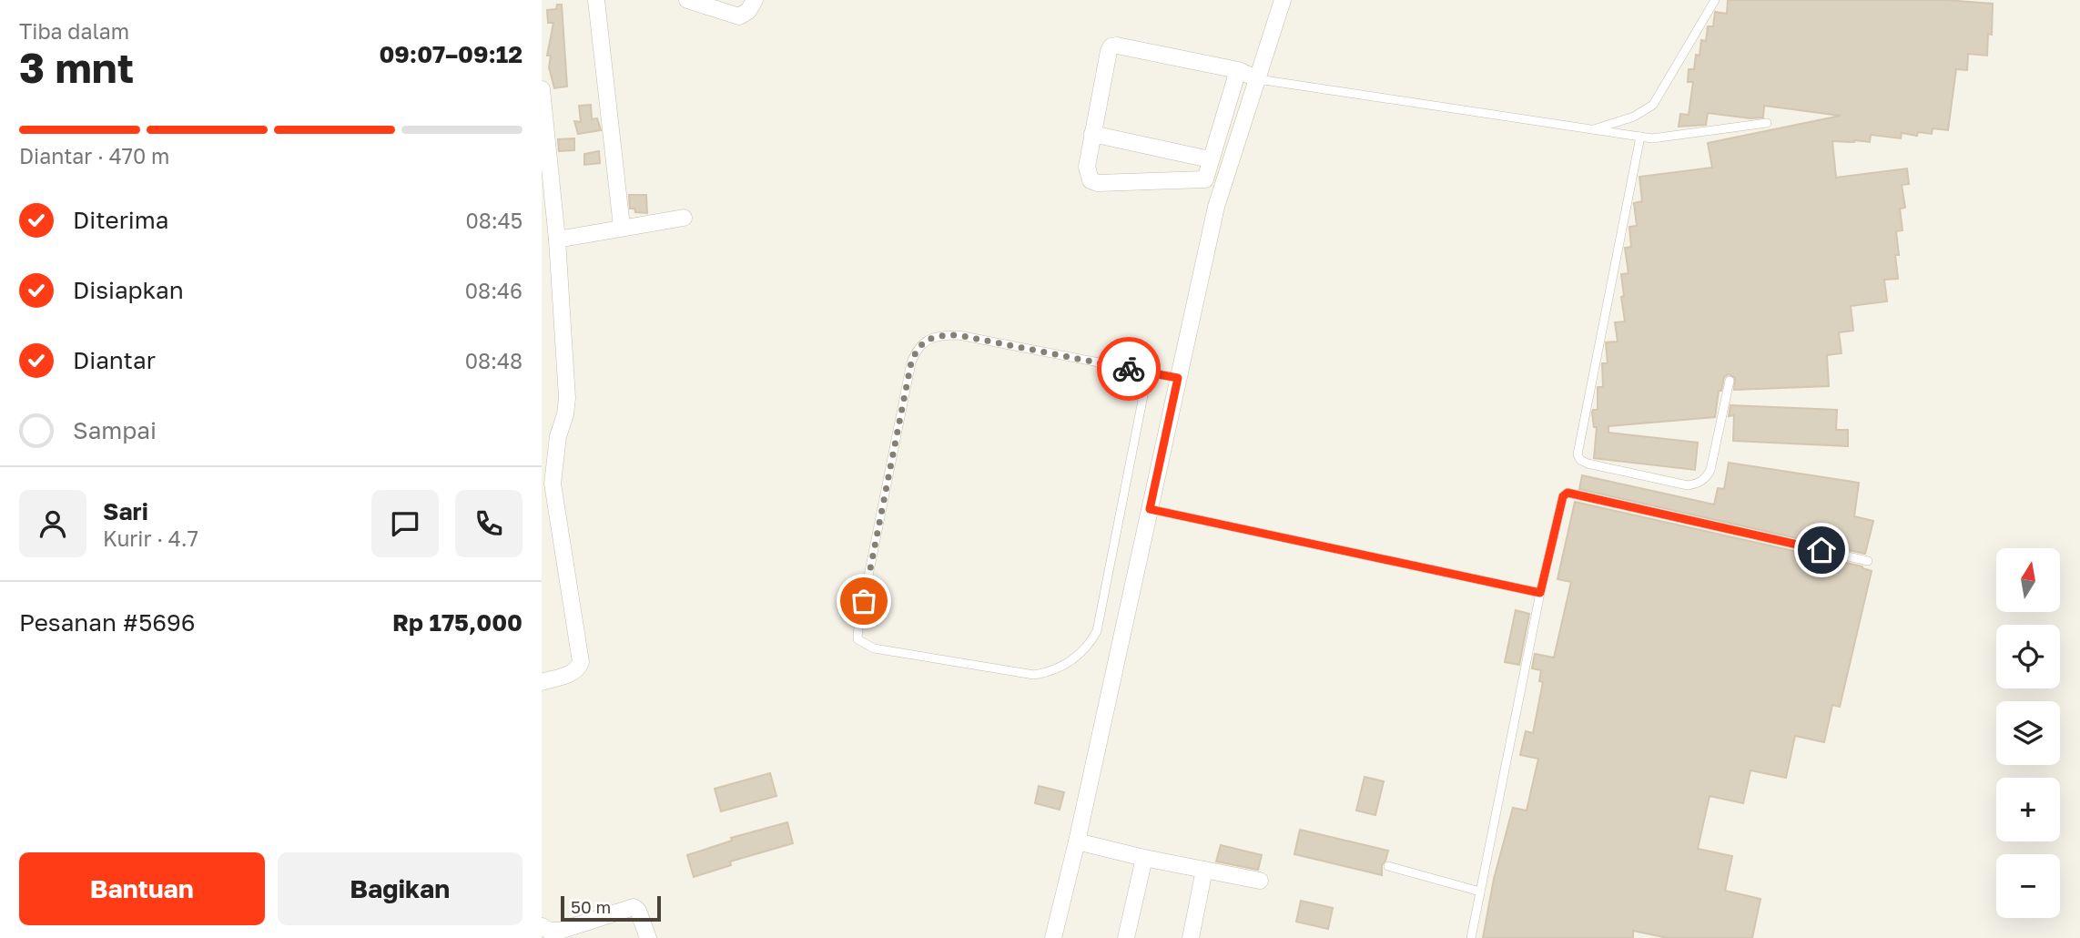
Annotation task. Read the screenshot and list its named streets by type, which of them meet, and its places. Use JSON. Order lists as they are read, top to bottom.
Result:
{
  "scale_bar": "50 m",
  "north": "top",
  "page": {
    "heading": ["3 mnt", "Tiba dalam", "09:07–09:12"],
    "panel": [
      "Sari",
      "Kurir · 4.7",
      "Pesanan #5696",
      "Rp 175,000"
    ],
    "bar": "Diantar · 470 m",
    "list": [
      ["Diterima", "08:45"],
      ["Disiapkan", "08:46"],
      ["Diantar", "08:48"],
      "Sampai"
    ],
    "map_buttons": ["+", "−"],
    "buttons": ["Bantuan", "Bagikan"],
    "scale": "50 m"
  }
}
